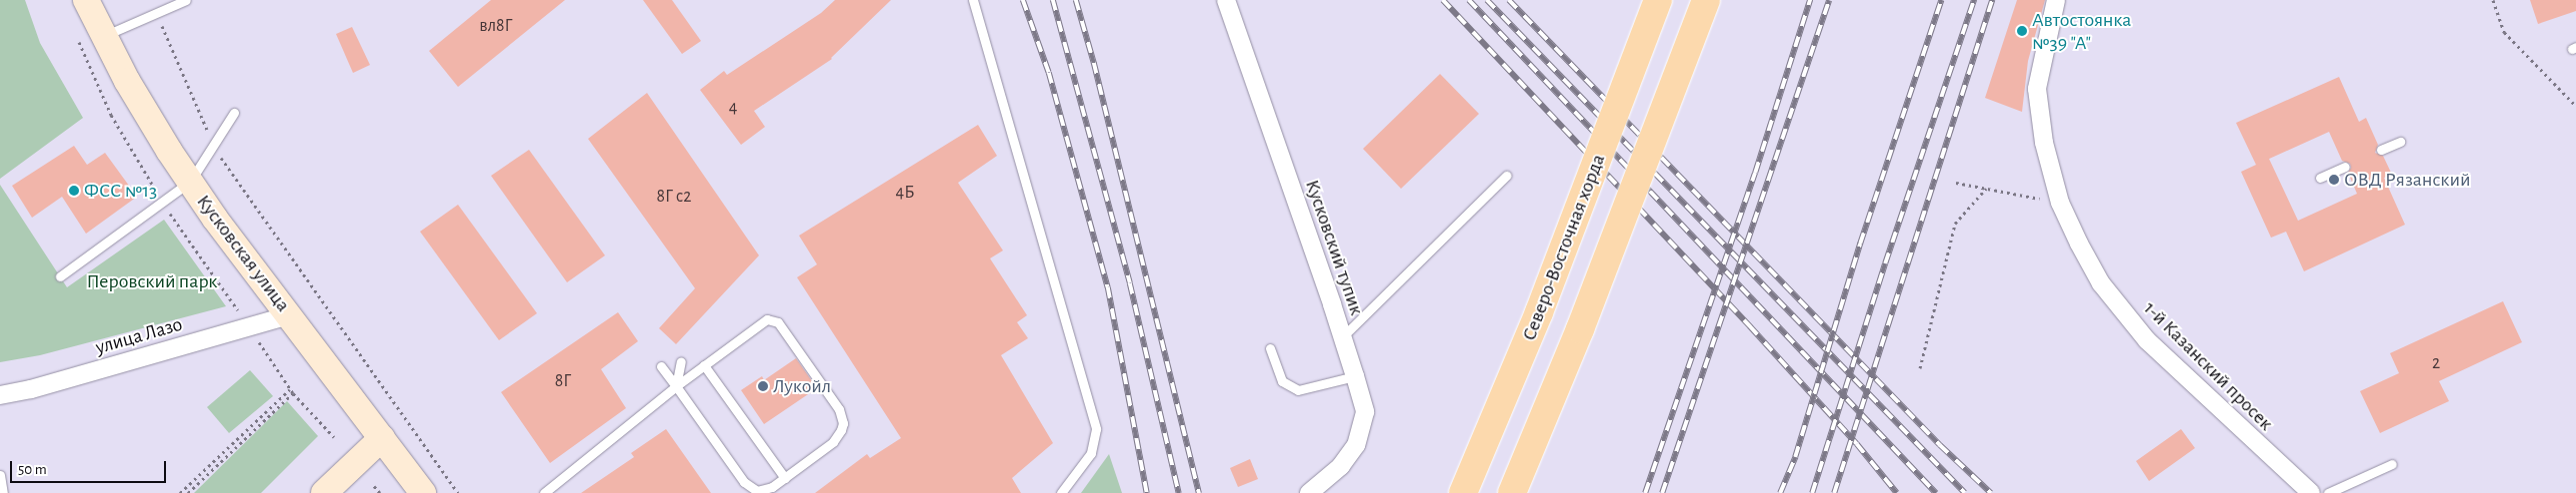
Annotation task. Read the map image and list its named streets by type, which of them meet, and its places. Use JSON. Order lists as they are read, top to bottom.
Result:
{
  "streets": {
    "main road": ["Северо-Восточная хорда"],
    "street": [
      "Кусковский тупик",
      "Кусковская улица",
      "улица Лазо",
      "1-й Казанский просек"
    ]
  },
  "crossings": [
    ["Кусковская улица", "улица Лазо"]
  ],
  "parks": ["Перовский парк"],
  "places": [
    "Автостоянка №39 \"А\"",
    "ОВД Рязанский",
    "ФСС №13",
    "Лукойл"
  ],
  "house_numbers": [
    "вл8Г",
    "4",
    "4Б",
    "8Г с2",
    "2",
    "8Г"
  ],
  "scale_bar": "50 m"
}
